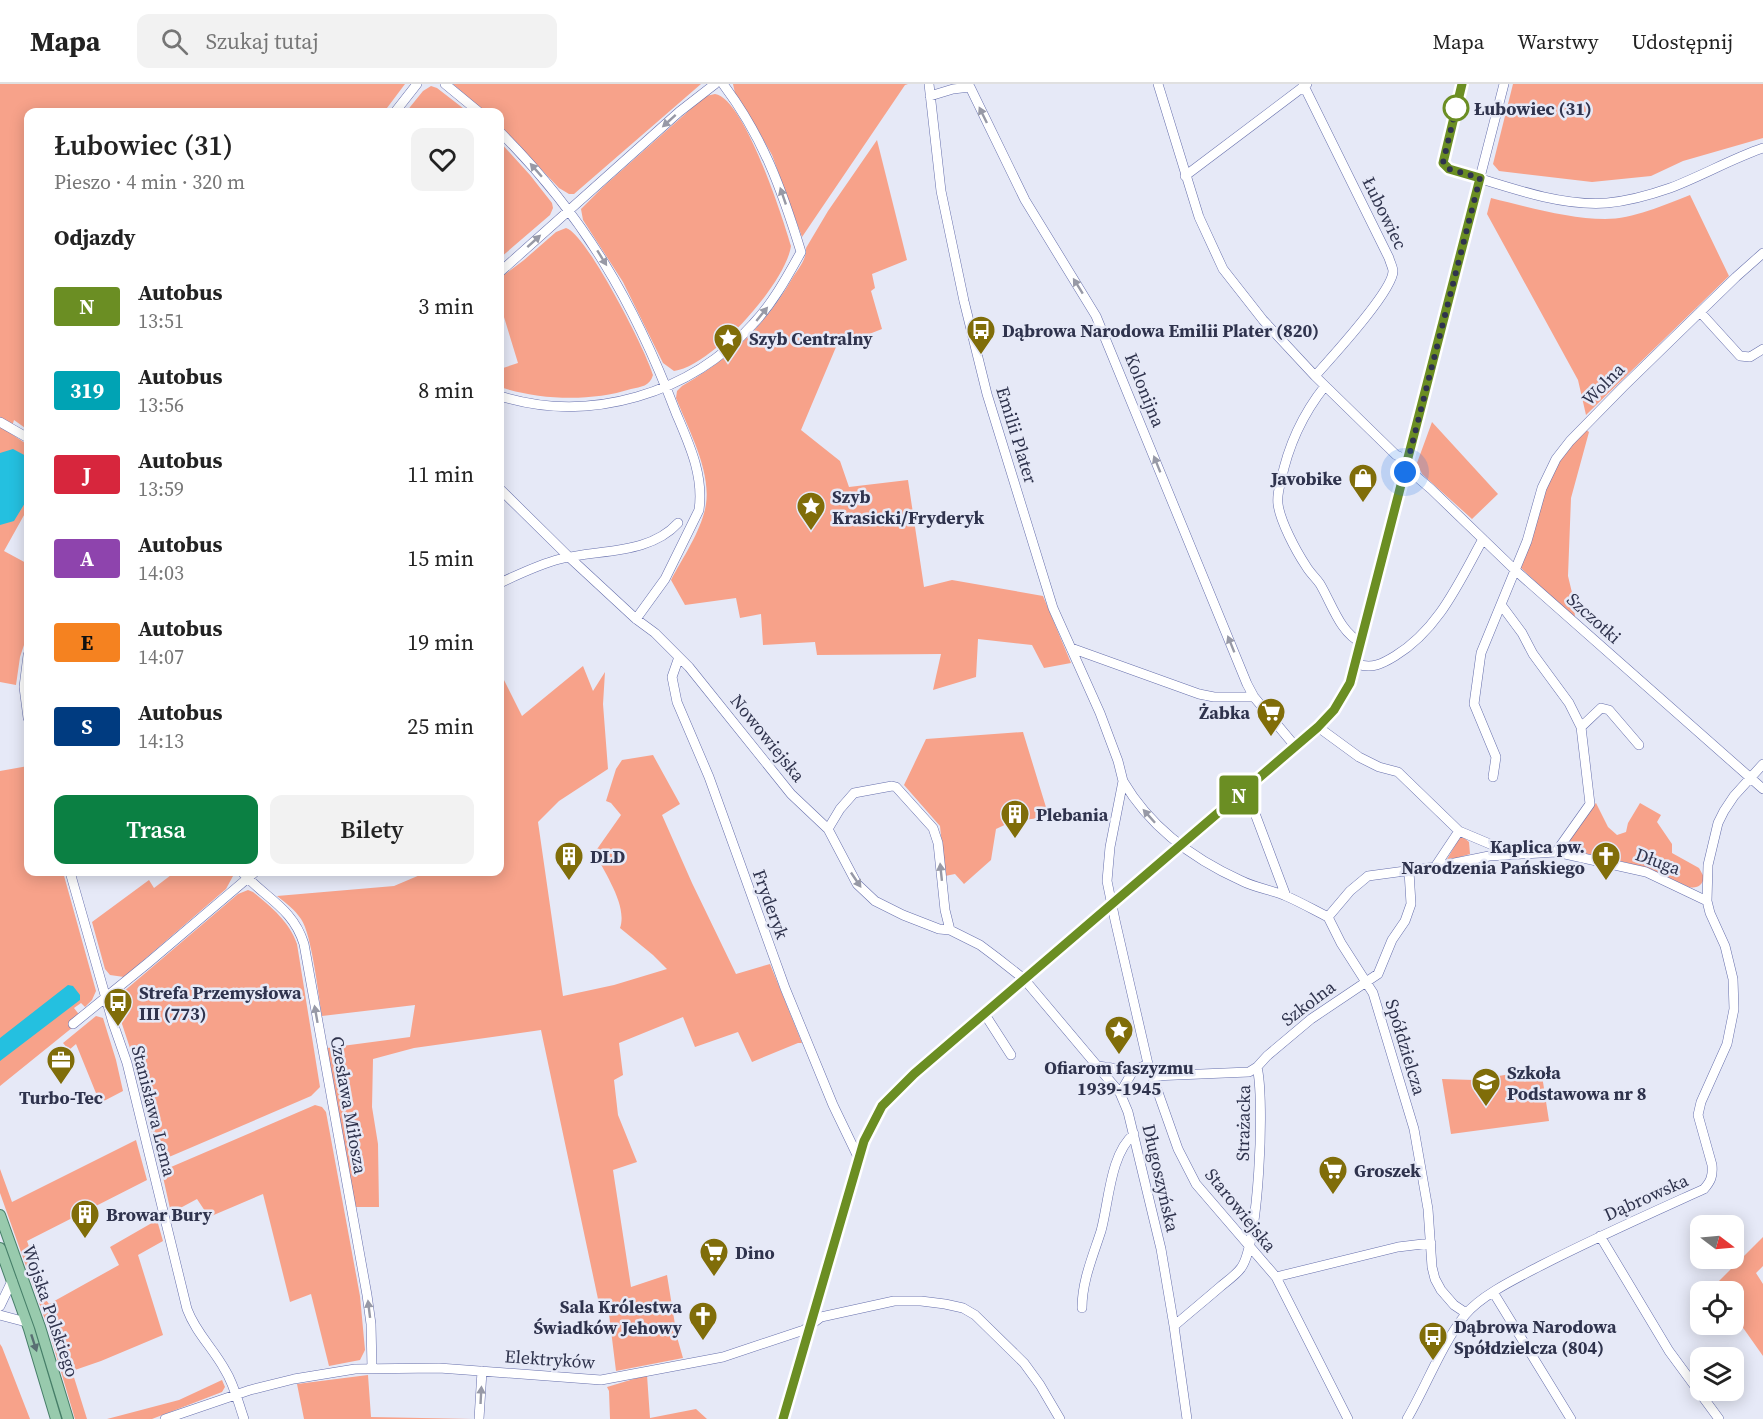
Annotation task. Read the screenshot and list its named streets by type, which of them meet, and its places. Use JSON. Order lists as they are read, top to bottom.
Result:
{
  "streets": {
    "main road": ["Wojska Polskiego"],
    "street": [
      "Łubowiec",
      "Wolna",
      "Kolonijna",
      "Emilii Plater",
      "Szczotki",
      "Nowowiejska",
      "Długa",
      "Fryderyk",
      "Szkolna",
      "Spółdzielcza",
      "Czesława Miłosza",
      "Stanisława Lema",
      "Strażacka",
      "Długoszyńska",
      "Dąbrowska",
      "Starowiejska",
      "Elektryków"
    ]
  },
  "crossings": [
    ["Wolna", "Szczotki"],
    ["Kolonijna", "Emilii Plater"],
    ["Emilii Plater", "Starowiejska"],
    ["Szczotki", "Dąbrowska"],
    ["Nowowiejska", "Fryderyk"],
    ["Nowowiejska", "Długoszyńska"],
    ["Długa", "Szkolna"],
    ["Długa", "Spółdzielcza"],
    ["Długa", "Dąbrowska"],
    ["Szkolna", "Spółdzielcza"],
    ["Szkolna", "Strażacka"],
    ["Spółdzielcza", "Dąbrowska"],
    ["Czesława Miłosza", "Elektryków"],
    ["Stanisława Lema", "Elektryków"],
    ["Strażacka", "Długoszyńska"],
    ["Strażacka", "Starowiejska"]
  ],
  "one_way": ["Kolonijna", "Czesława Miłosza"],
  "places": {
    "other": ["Łubowiec (31)"],
    "bus stop": ["Dąbrowa Narodowa Emilii Plater (820)", "Strefa Przemysłowa III (773)", "Dąbrowa Narodowa Spółdzielcza (804)"],
    "place": ["Szyb Centralny", "Szyb Krasicki/Fryderyk", "Ofiarom faszyzmu 1939-1945"],
    "shop": ["Javobike"],
    "supermarket": ["Żabka", "Groszek", "Dino"],
    "building": ["Plebania", "DLD", "Browar Bury"],
    "church": ["Kaplica pw. Narodzenia Pańskiego", "Sala Królestwa Świadków Jehowy"],
    "office": ["Turbo-Tec"],
    "school or university": ["Szkoła Podstawowa nr 8"]
  },
  "lines": ["bus line N"],
  "north": "right",
  "page": {
    "header": "Mapa",
    "search": "Szukaj tutaj",
    "nav": ["Mapa", "Warstwy", "Udostępnij"],
    "on_map": "N",
    "heading": [
      ["Łubowiec (31)", "Pieszo · 4 min · 320 m"],
      "Odjazdy"
    ],
    "list": [
      {
        "mark": "N",
        "name": "Autobus",
        "note": "13:51",
        "value": "3 min"
      },
      {
        "mark": "319",
        "name": "Autobus",
        "note": "13:56",
        "value": "8 min"
      },
      {
        "mark": "J",
        "name": "Autobus",
        "note": "13:59",
        "value": "11 min"
      },
      {
        "mark": "A",
        "name": "Autobus",
        "note": "14:03",
        "value": "15 min"
      },
      {
        "mark": "E",
        "name": "Autobus",
        "note": "14:07",
        "value": "19 min"
      },
      {
        "mark": "S",
        "name": "Autobus",
        "note": "14:13",
        "value": "25 min"
      }
    ],
    "buttons": ["Trasa", "Bilety"]
  }
}
